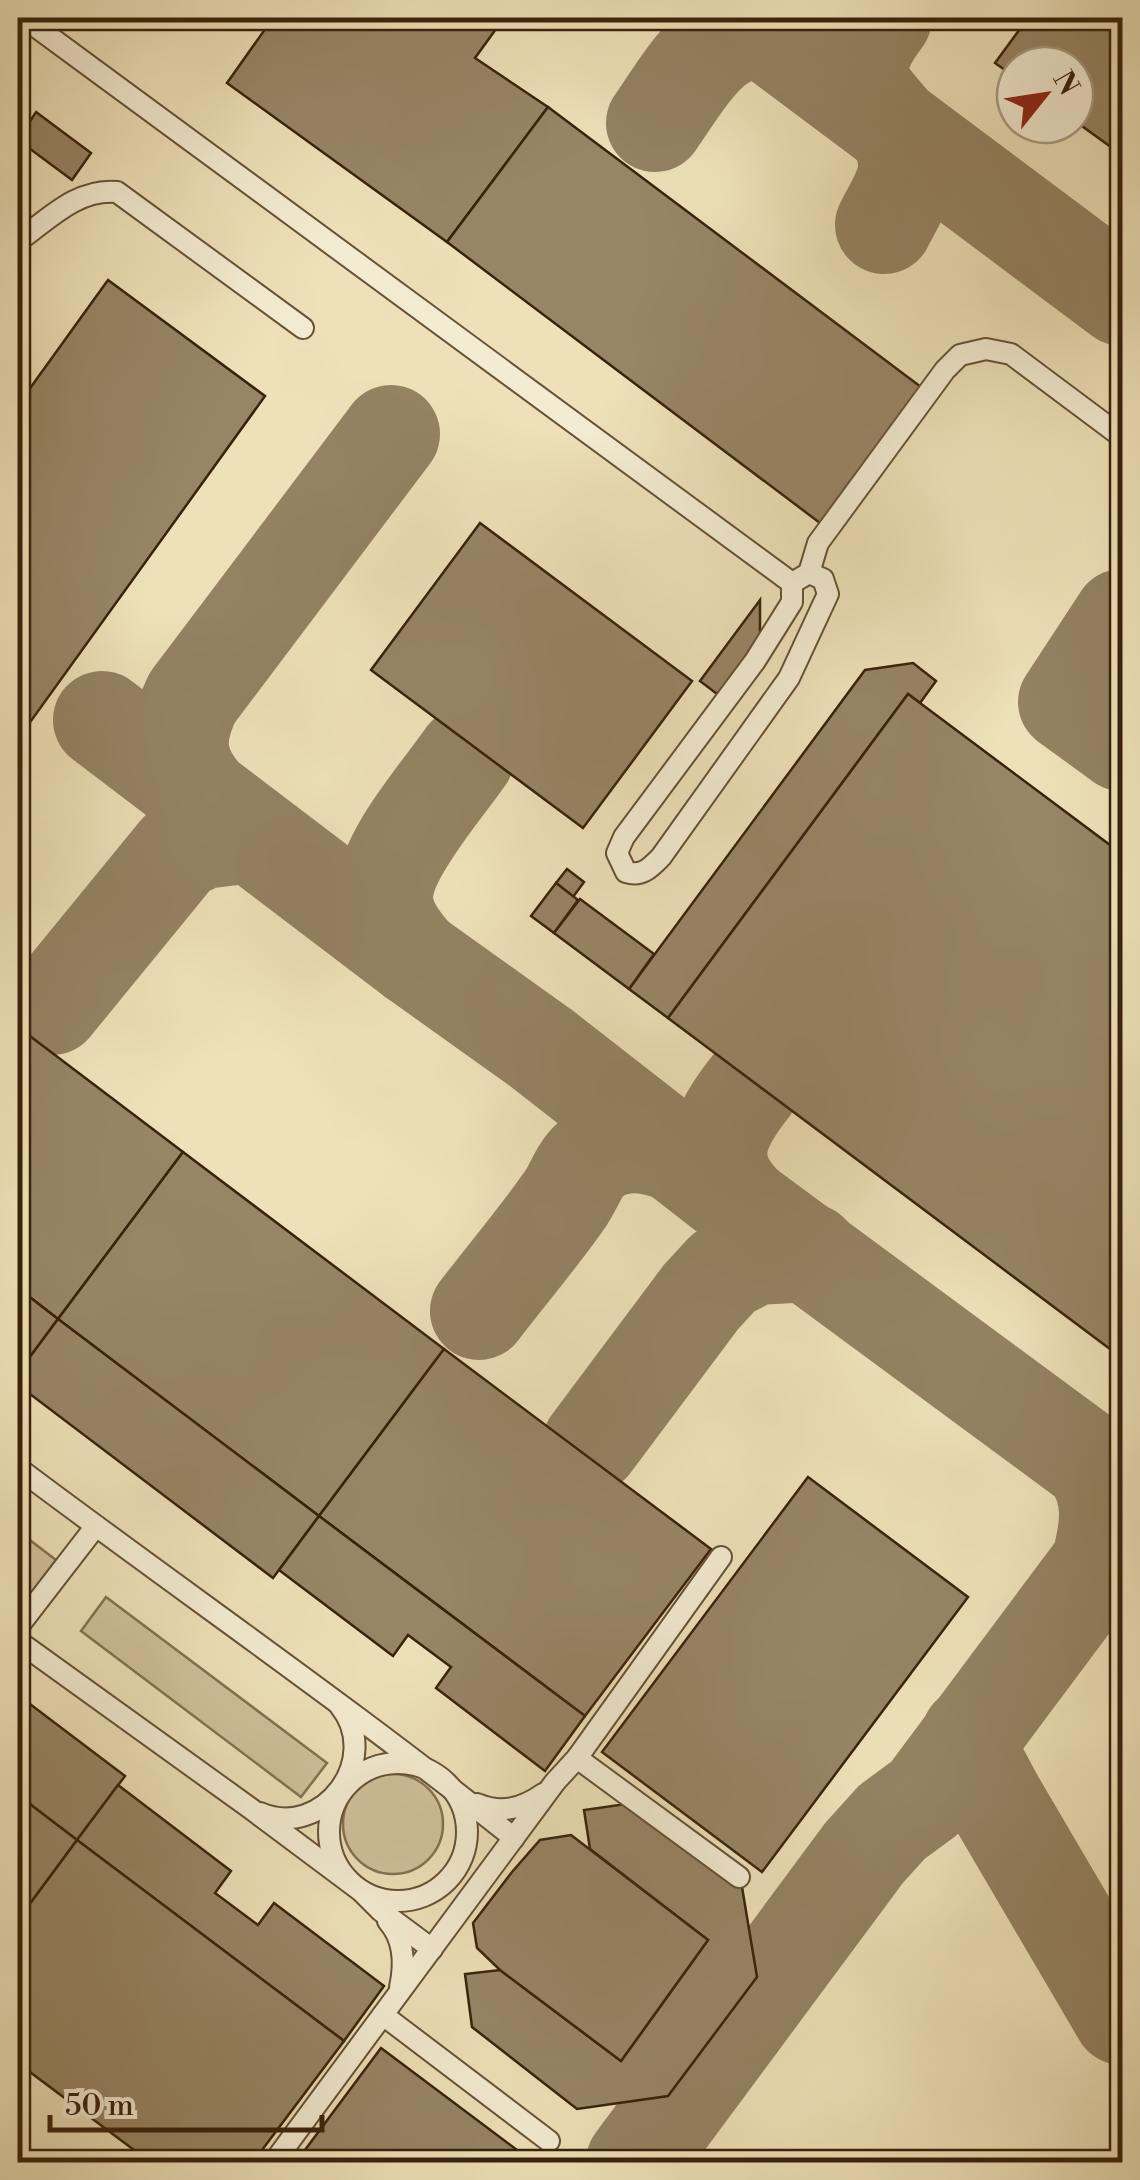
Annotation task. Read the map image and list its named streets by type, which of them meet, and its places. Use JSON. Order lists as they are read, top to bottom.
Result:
{
  "scale_bar": "50 m",
  "north": "top right"
}
